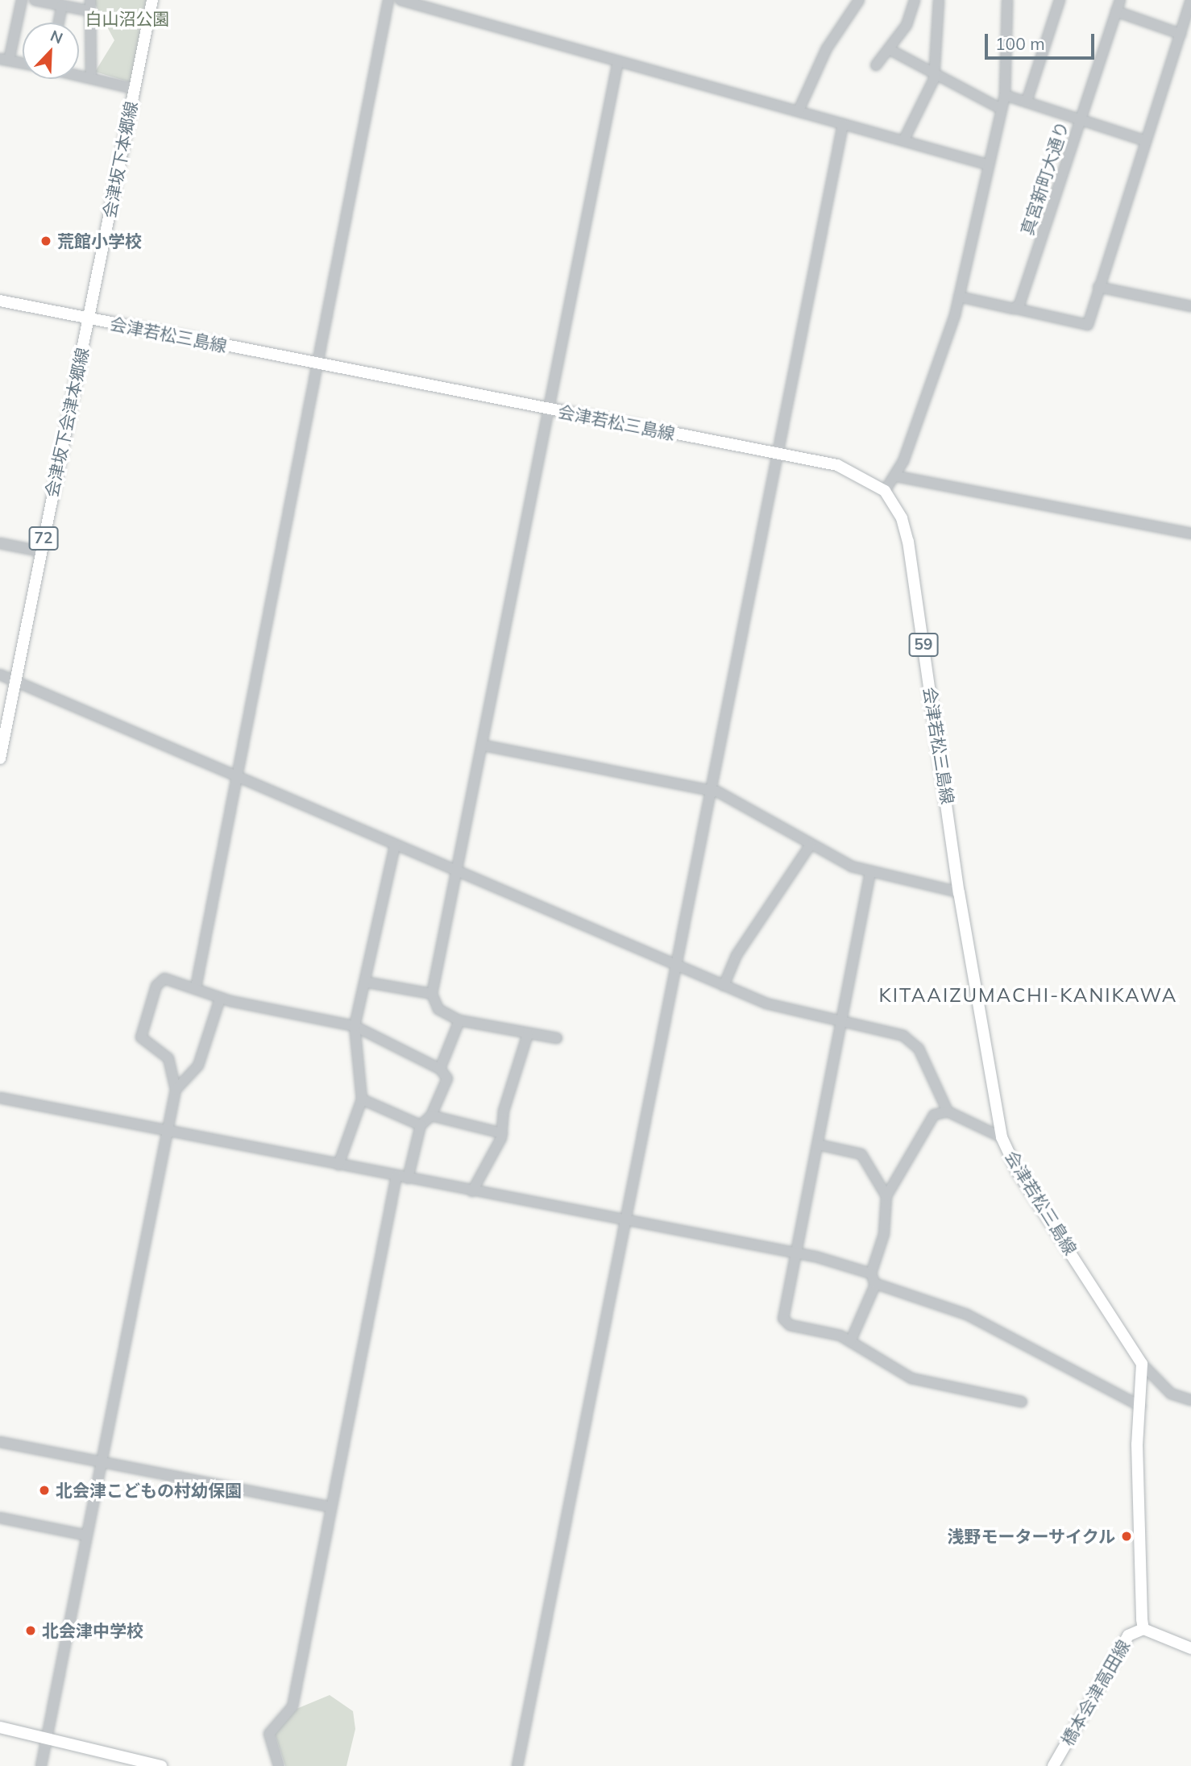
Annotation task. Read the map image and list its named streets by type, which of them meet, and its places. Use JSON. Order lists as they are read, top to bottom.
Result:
{
  "streets": {
    "main road": [
      "会津坂下本郷線",
      "会津若松三島線",
      "会津坂下会津本郷線",
      "72",
      "59",
      "橋本会津高田線"
    ],
    "street": ["真宮新町大通り"]
  },
  "crossings": [
    ["会津坂下本郷線", "会津若松三島線"],
    ["会津坂下本郷線", "会津坂下会津本郷線"],
    ["会津若松三島線", "会津坂下会津本郷線"]
  ],
  "districts": ["KITAAIZUMACHI-KANIKAWA"],
  "parks": ["白山沼公園"],
  "places": [
    "荒館小学校",
    "北会津こどもの村幼保園",
    "浅野モーターサイクル",
    "北会津中学校"
  ],
  "scale_bar": "100 m",
  "north": "top right"
}
